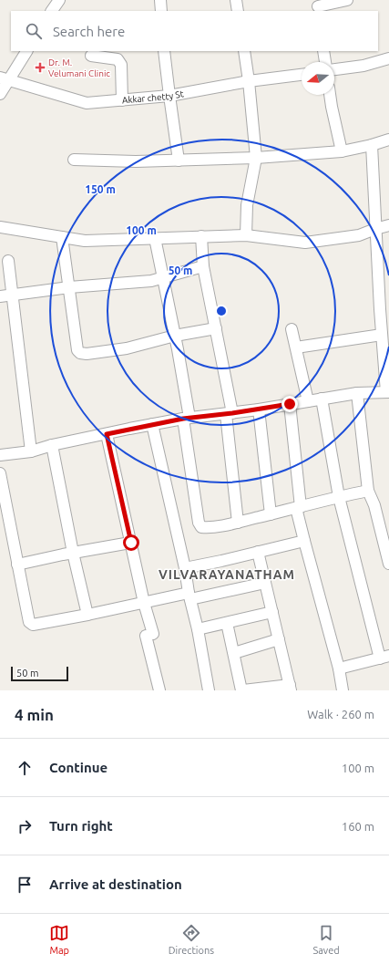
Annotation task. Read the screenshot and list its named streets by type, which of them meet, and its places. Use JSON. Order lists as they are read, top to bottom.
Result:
{
  "streets": {
    "street": ["Akkar chetty St"]
  },
  "districts": ["VILVARAYANATHAM"],
  "places": {
    "health": ["Dr. M. Velumani Clinic"]
  },
  "scale_bar": "50 m",
  "north": "left",
  "page": {
    "search": "Search here",
    "scale": "50 m",
    "heading": ["4 min", "Walk · 260 m"],
    "list": [
      ["Continue", "100 m"],
      ["Turn right", "160 m"],
      "Arrive at destination"
    ],
    "nav": ["Map", "Directions", "Saved"]
  },
  "rings": ["150 m", "100 m", "50 m"]
}
